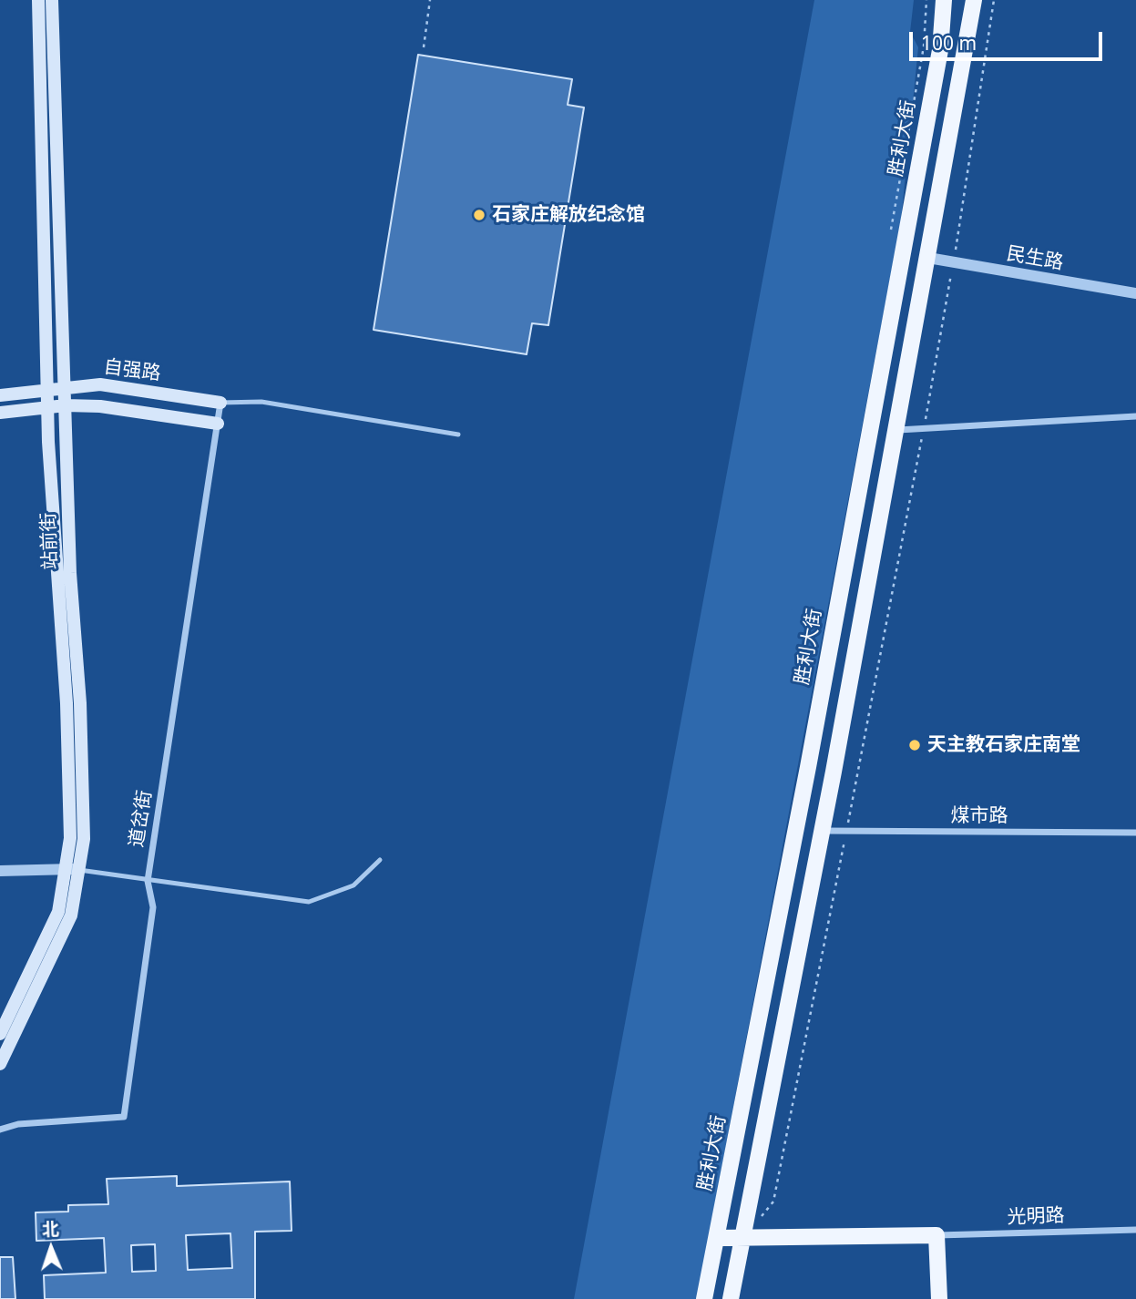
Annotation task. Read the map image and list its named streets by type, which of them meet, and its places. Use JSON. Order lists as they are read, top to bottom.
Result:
{
  "streets": {
    "main road": ["胜利大街", "自强路", "站前街"],
    "street": [
      "民生路",
      "煤市路",
      "道岔街",
      "光明路"
    ]
  },
  "crossings": [
    ["自强路", "站前街"],
    ["自强路", "道岔街"]
  ],
  "places": ["石家庄解放纪念馆", "天主教石家庄南堂"],
  "scale_bar": "100 m",
  "north": "top"
}
